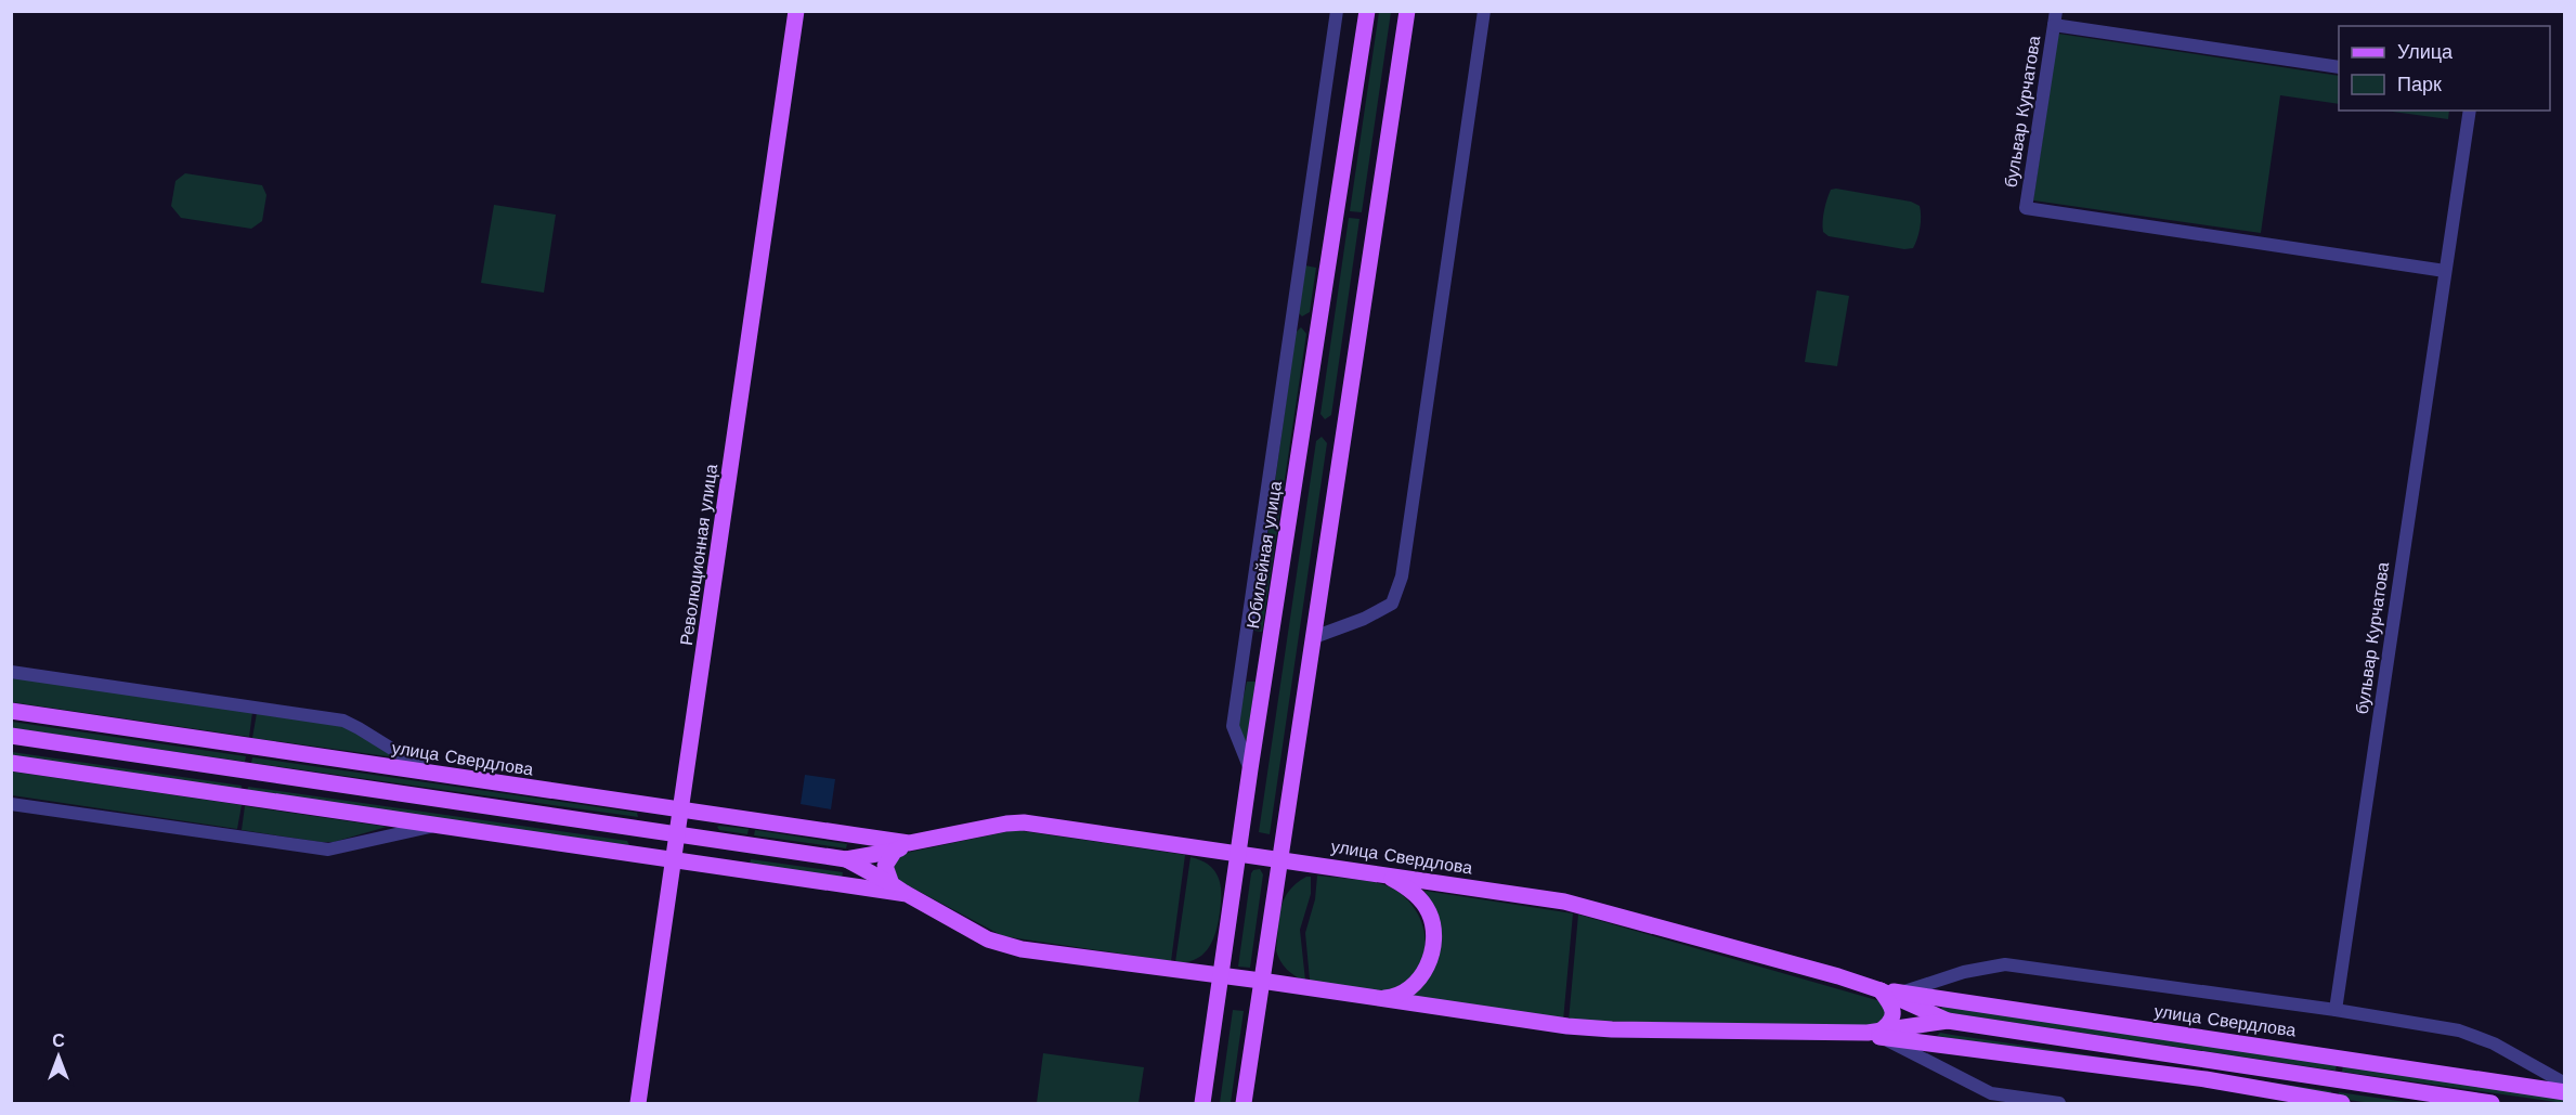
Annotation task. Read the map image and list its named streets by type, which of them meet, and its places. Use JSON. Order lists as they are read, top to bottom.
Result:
{
  "streets": {
    "main road": ["Революционная улица", "Юбилейная улица", "улица Свердлова"],
    "street": ["бульвар Курчатова"]
  },
  "crossings": [
    ["Революционная улица", "улица Свердлова"],
    ["Юбилейная улица", "улица Свердлова"]
  ],
  "legend": ["Улица", "Парк"],
  "north": "top"
}
